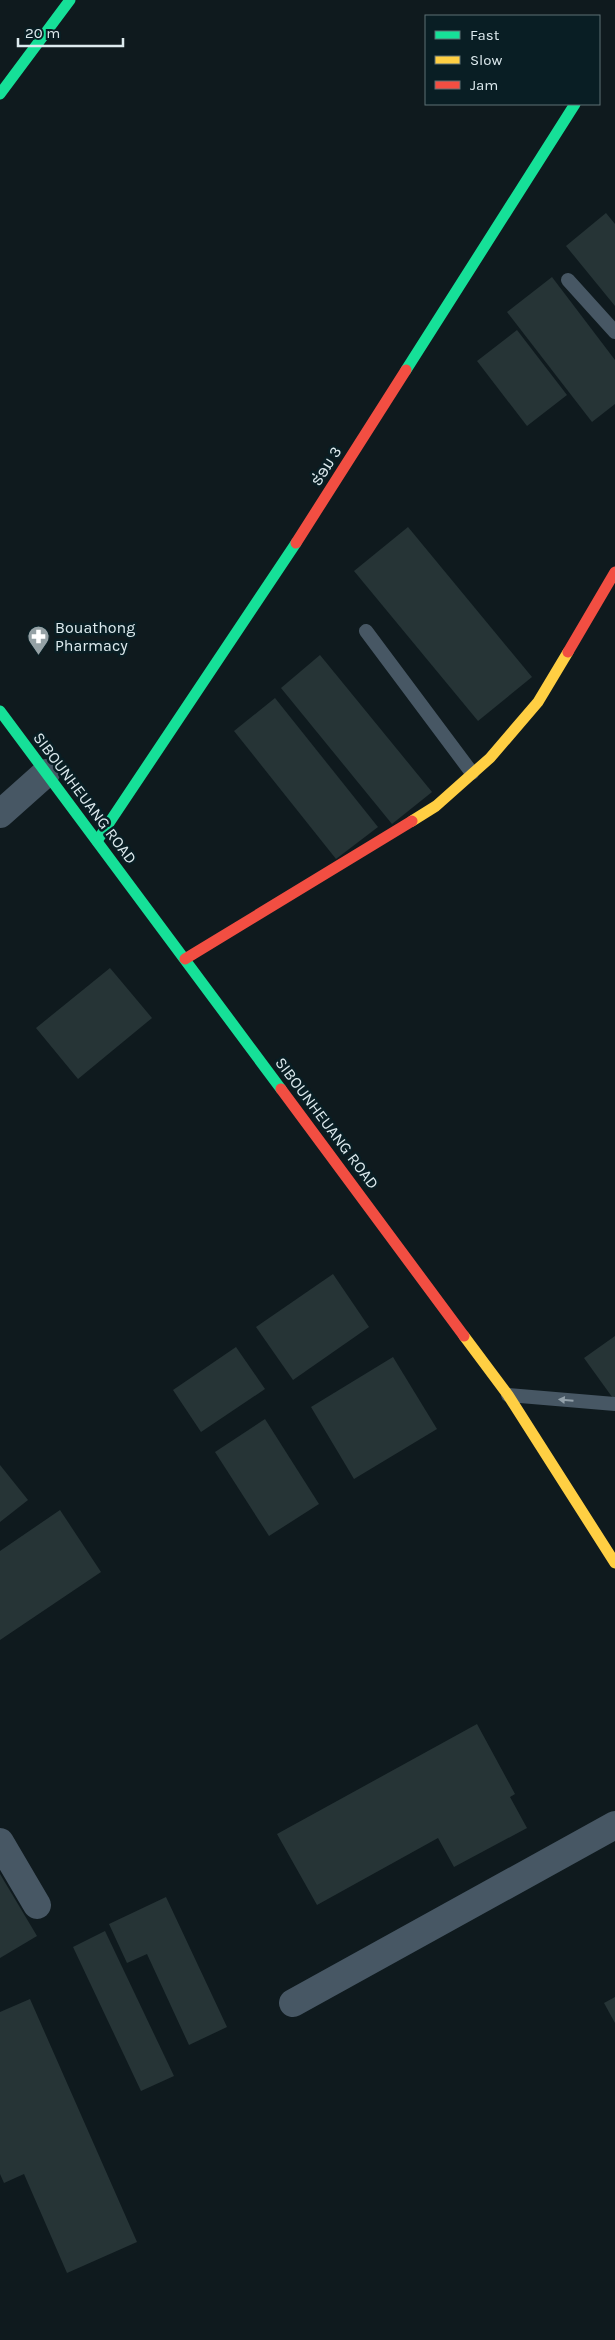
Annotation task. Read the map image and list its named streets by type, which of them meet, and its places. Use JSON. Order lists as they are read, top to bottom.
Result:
{
  "streets": {
    "street": ["ຮ່ອມ 3", "SIBOUNHEUANG ROAD"]
  },
  "crossings": [
    ["ຮ່ອມ 3", "SIBOUNHEUANG ROAD"]
  ],
  "places": {
    "pharmacy": ["Bouathong Pharmacy"]
  },
  "legend": ["Fast", "Slow", "Jam"],
  "scale_bar": "20 m"
}
